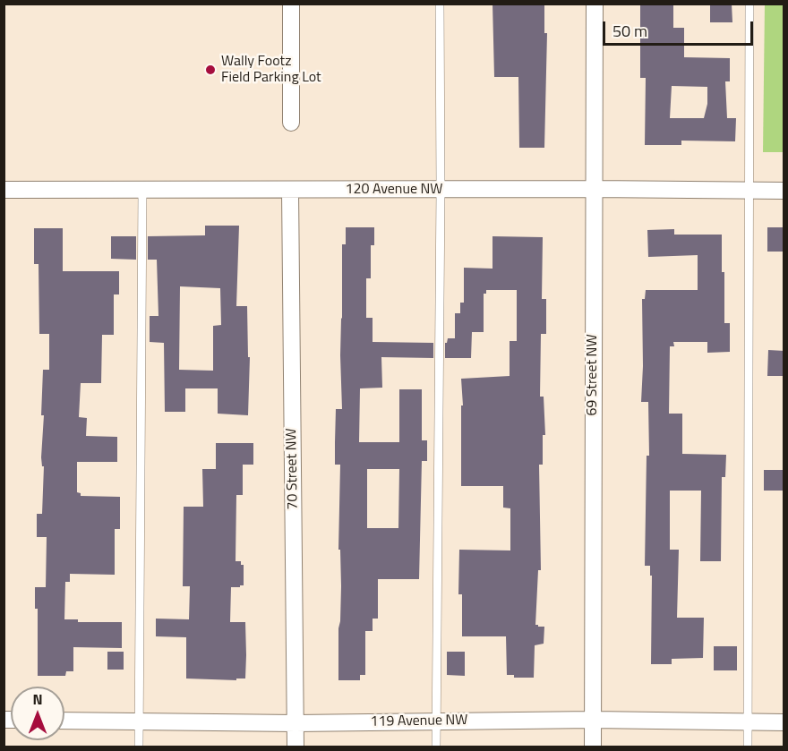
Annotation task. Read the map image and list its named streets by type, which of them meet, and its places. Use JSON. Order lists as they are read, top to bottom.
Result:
{
  "streets": {
    "street": [
      "120 Avenue NW",
      "69 Street NW",
      "70 Street NW",
      "119 Avenue NW"
    ]
  },
  "crossings": [
    ["120 Avenue NW", "69 Street NW"],
    ["120 Avenue NW", "70 Street NW"],
    ["69 Street NW", "119 Avenue NW"],
    ["70 Street NW", "119 Avenue NW"]
  ],
  "places": ["Wally Footz Field Parking Lot"],
  "scale_bar": "50 m",
  "north": "top"
}
